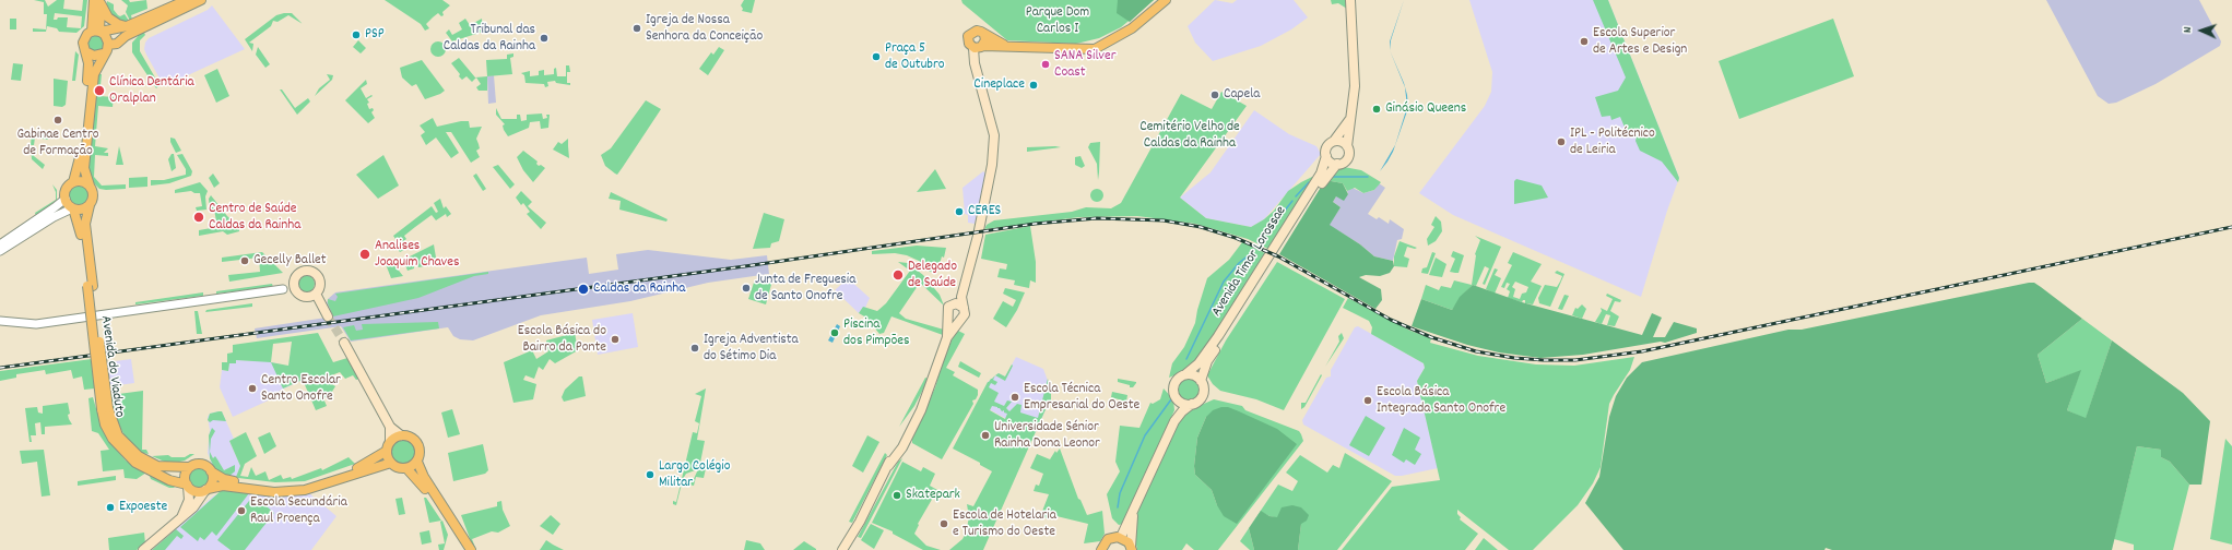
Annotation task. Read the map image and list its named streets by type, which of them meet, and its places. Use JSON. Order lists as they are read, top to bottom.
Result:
{
  "streets": {
    "main road": ["Avenida Timor Lorossae", "Avenida do Viaduto"]
  },
  "parks": ["Parque Dom Carlos I", "Cemitério Velho de Caldas da Rainha"],
  "places": [
    "Igreja de Nossa Senhora da Conceição",
    "PSP",
    "Tribunal das Caldas da Rainha",
    "Escola Superior de Artes e Design",
    "Praça 5 de Outubro",
    "SANA Silver Coast",
    "Cineplace",
    "Clínica Dentária Oralplan",
    "Capela",
    "Ginásio Queens",
    "Gabinae Centro de Formação",
    "IPL - Politécnico de Leiria",
    "CERES",
    "Centro de Saúde Caldas da Rainha",
    "Analises Joaquim Chaves",
    "Gecelly Ballet",
    "Delegado de Saúde",
    "Junta de Freguesia de Santo Onofre",
    "Caldas da Rainha",
    "Piscina dos Pimpões",
    "Escola Básica do Bairro da Ponte",
    "Igreja Adventista do Sétimo Dia",
    "Centro Escolar Santo Onofre",
    "Escola Técnica Empresarial do Oeste",
    "Escola Básica Integrada Santo Onofre",
    "Universidade Sénior Rainha Dona Leonor",
    "Largo Colégio Militar",
    "Skatepark",
    "Expoeste",
    "Escola Secundária Raul Proença",
    "Escola de Hotelaria e Turismo do Oeste"
  ],
  "north": "left"
}
